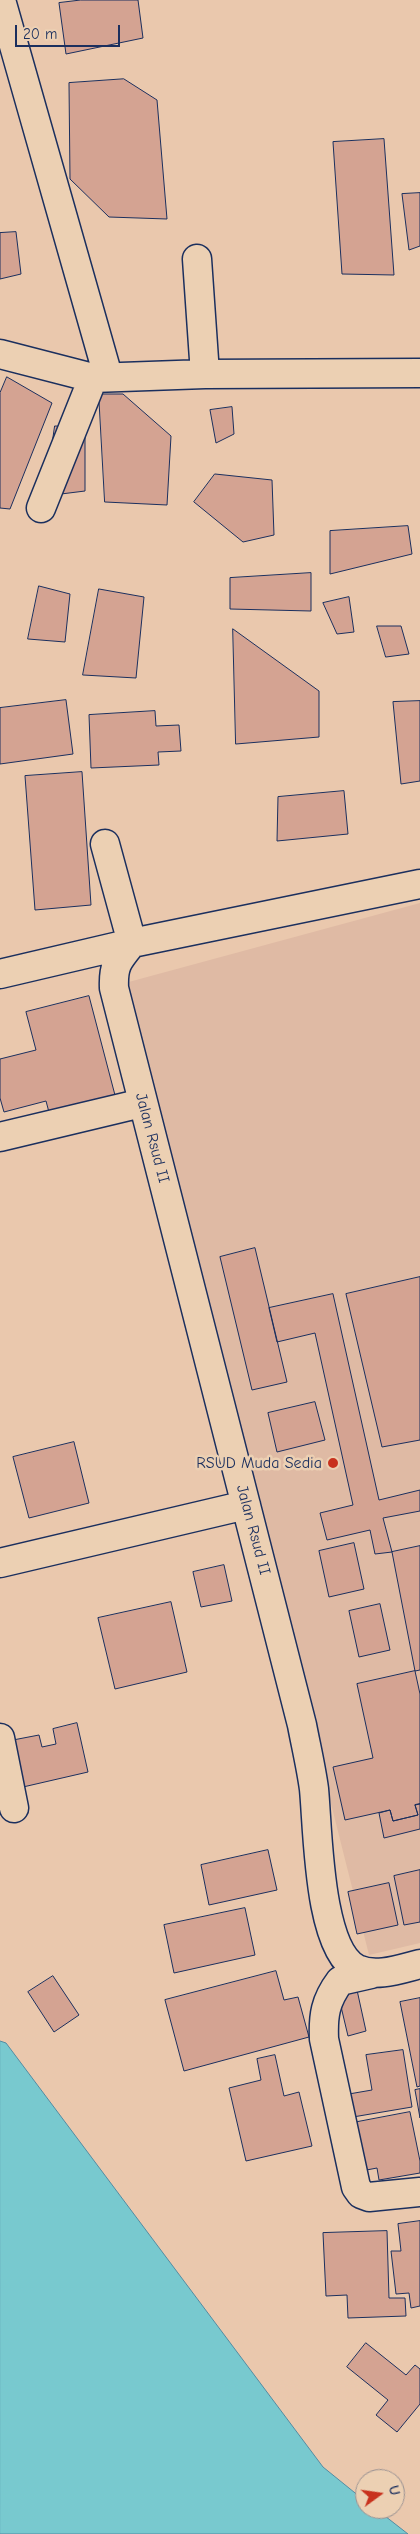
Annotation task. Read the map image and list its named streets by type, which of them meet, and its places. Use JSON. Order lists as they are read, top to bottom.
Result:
{
  "streets": {
    "street": ["Jalan Rsud II"]
  },
  "places": ["RSUD Muda Sedia"],
  "scale_bar": "20 m",
  "north": "right"
}
